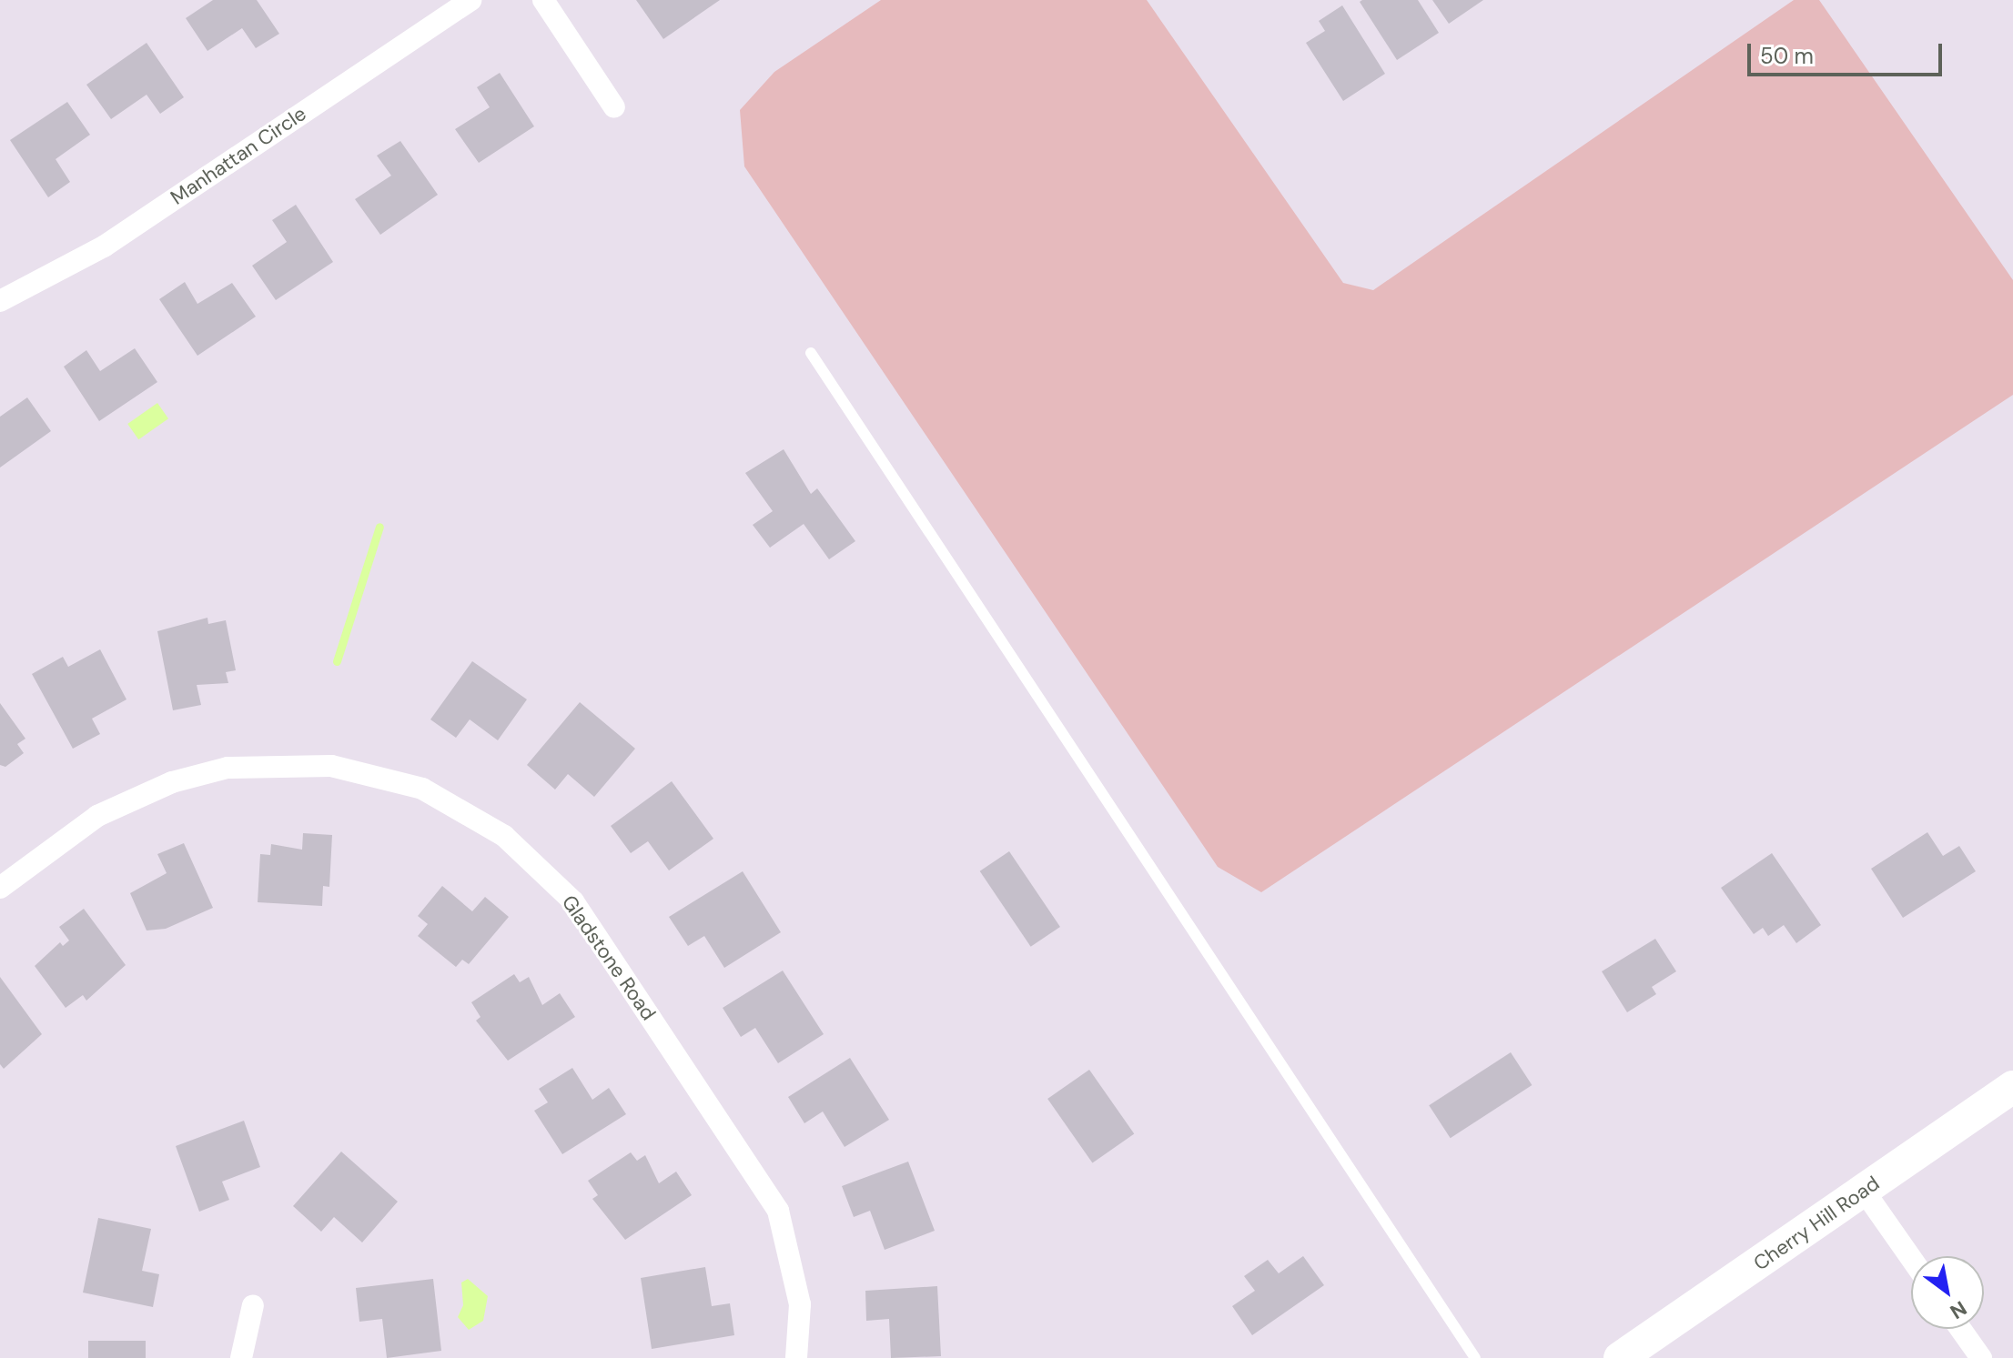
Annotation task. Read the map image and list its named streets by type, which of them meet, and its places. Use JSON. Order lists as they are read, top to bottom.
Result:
{
  "streets": {
    "main road": ["Cherry Hill Road"],
    "street": ["Manhattan Circle", "Gladstone Road"]
  },
  "scale_bar": "50 m",
  "north": "bottom right"
}
